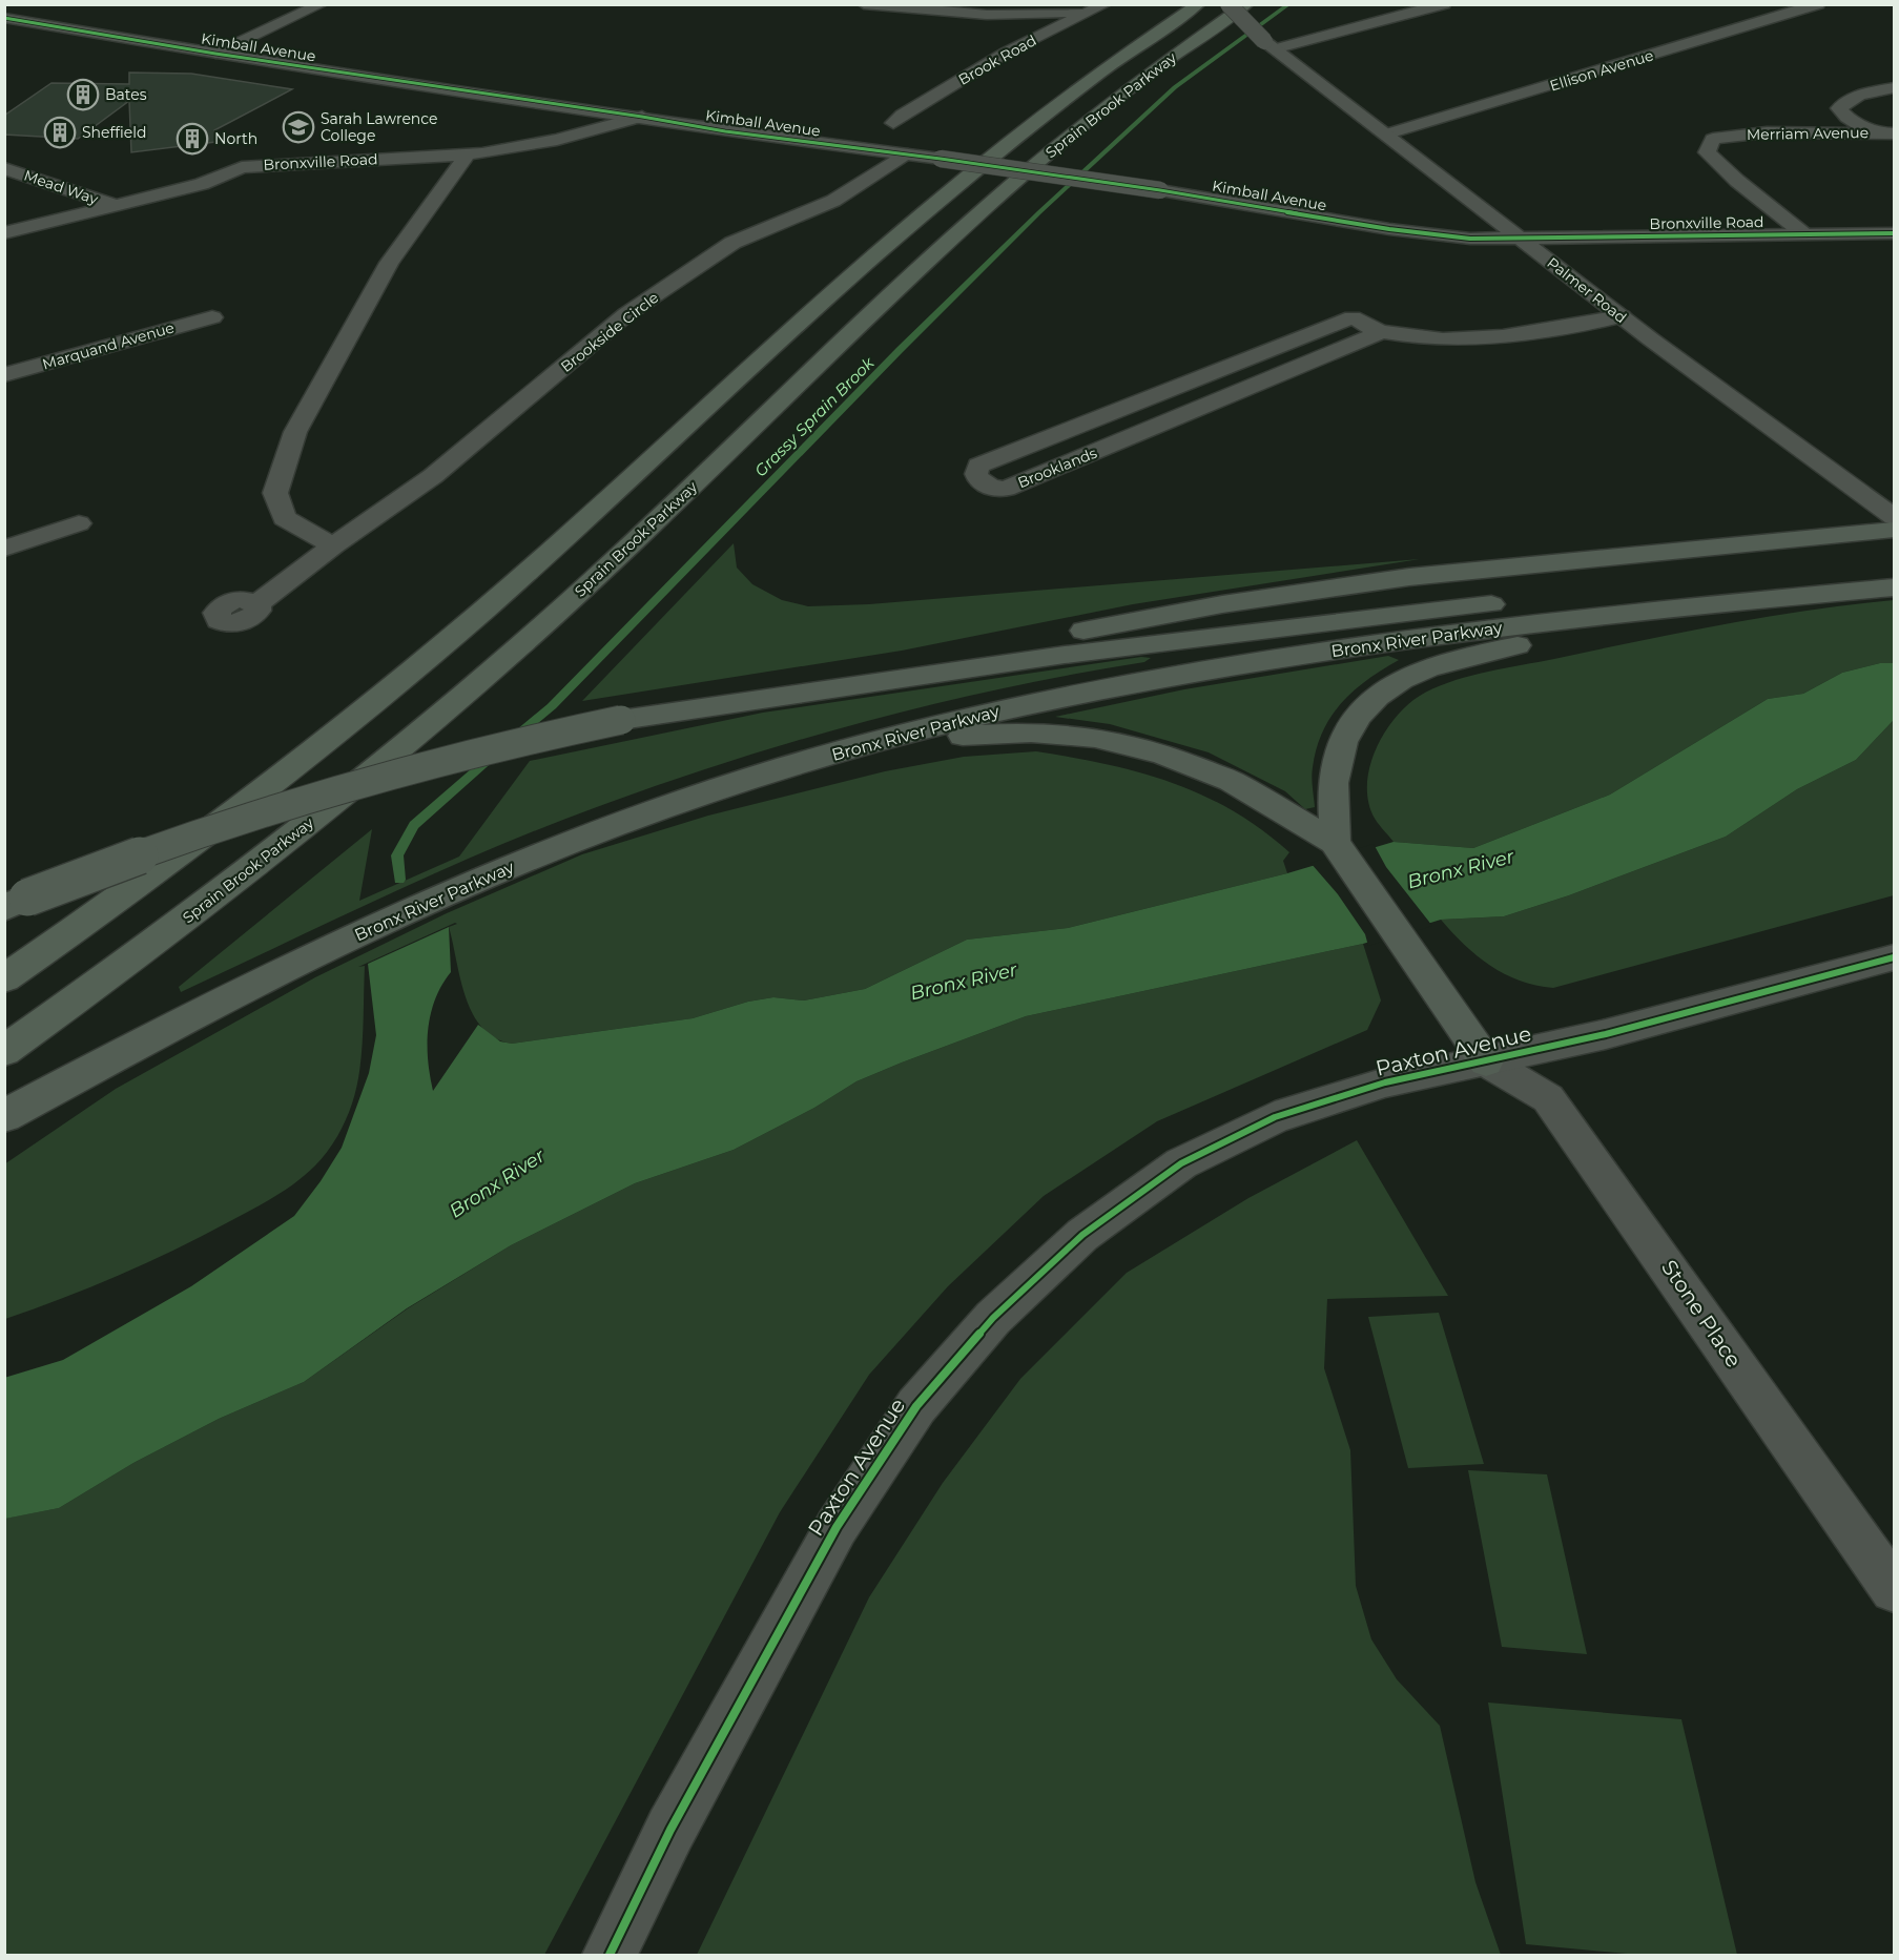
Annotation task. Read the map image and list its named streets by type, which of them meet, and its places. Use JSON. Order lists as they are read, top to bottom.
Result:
{
  "streets": {
    "highway": ["Sprain Brook Parkway", "Bronx River Parkway"],
    "street": [
      "Kimball Avenue",
      "Brook Road",
      "Ellison Avenue",
      "Merriam Avenue",
      "Bronxville Road",
      "Mead Way",
      "Palmer Road",
      "Brookside Circle",
      "Marquand Avenue",
      "Brooklands",
      "Paxton Avenue",
      "Stone Place"
    ]
  },
  "crossings": [
    ["Kimball Avenue", "Bronxville Road"],
    ["Kimball Avenue", "Palmer Road"],
    ["Kimball Avenue", "Brookside Circle"],
    ["Ellison Avenue", "Palmer Road"],
    ["Merriam Avenue", "Bronxville Road"],
    ["Bronxville Road", "Mead Way"],
    ["Bronxville Road", "Palmer Road"],
    ["Palmer Road", "Brooklands"],
    ["Paxton Avenue", "Stone Place"]
  ],
  "water": ["Grassy Sprain Brook", "Bronx River"],
  "places": {
    "building": ["Bates", "Sheffield", "North"],
    "school or university": ["Sarah Lawrence College"]
  }
}
